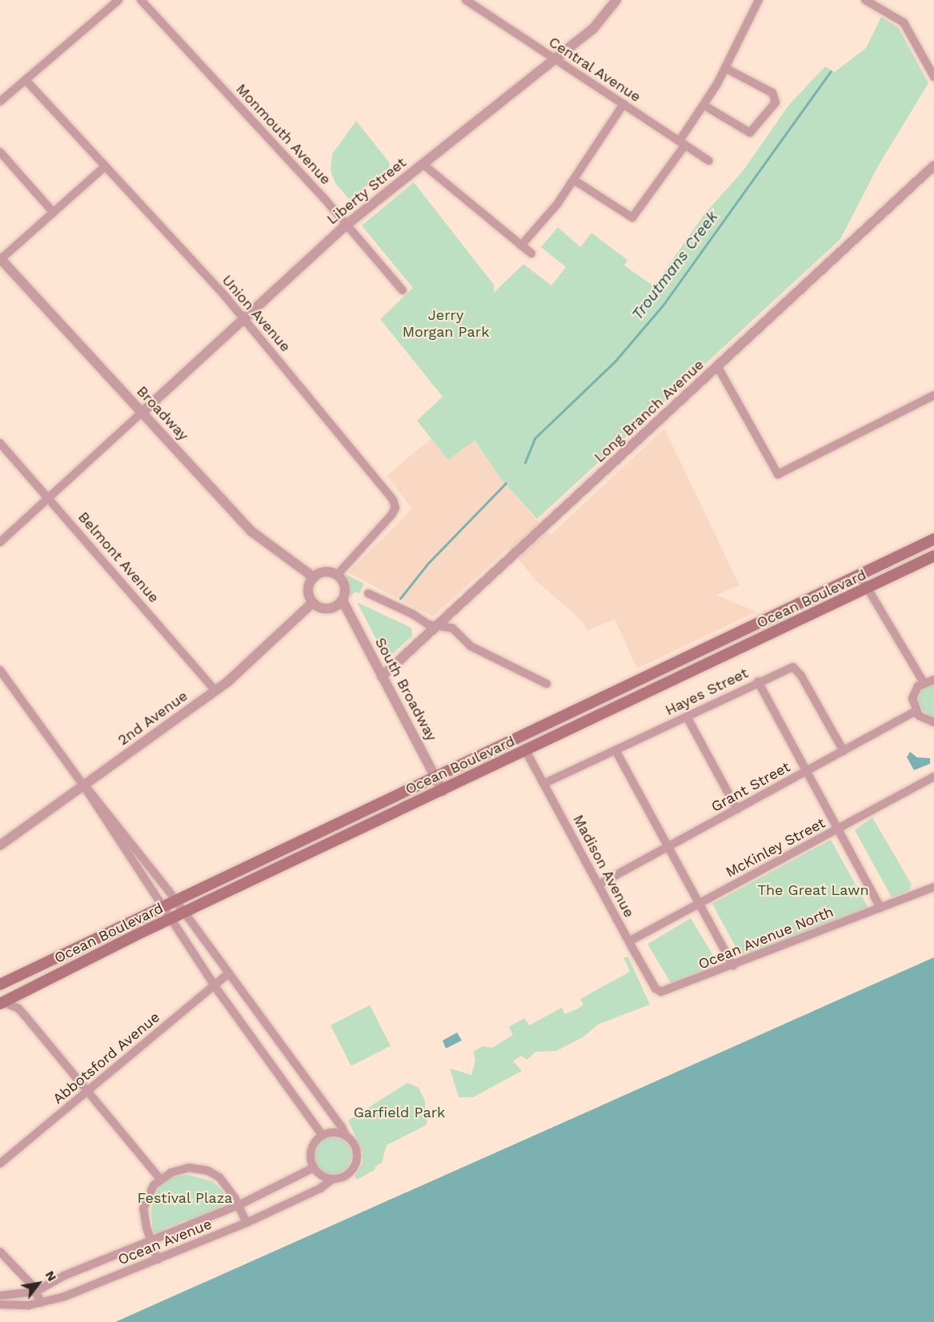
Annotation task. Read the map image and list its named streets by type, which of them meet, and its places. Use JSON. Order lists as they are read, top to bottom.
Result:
{
  "streets": {
    "main road": ["Ocean Boulevard"],
    "street": [
      "Central Avenue",
      "Monmouth Avenue",
      "Liberty Street",
      "Union Avenue",
      "Long Branch Avenue",
      "Broadway",
      "Belmont Avenue",
      "South Broadway",
      "Hayes Street",
      "2nd Avenue",
      "Grant Street",
      "McKinley Street",
      "Madison Avenue",
      "Ocean Avenue North",
      "Abbotsford Avenue",
      "Ocean Avenue"
    ]
  },
  "crossings": [
    ["Central Avenue", "Liberty Street"],
    ["Monmouth Avenue", "Liberty Street"],
    ["Liberty Street", "Union Avenue"],
    ["Liberty Street", "Broadway"],
    ["Union Avenue", "Broadway"],
    ["Union Avenue", "South Broadway"],
    ["Union Avenue", "2nd Avenue"],
    ["Long Branch Avenue", "South Broadway"],
    ["Broadway", "South Broadway"],
    ["Broadway", "2nd Avenue"],
    ["Belmont Avenue", "2nd Avenue"],
    ["Ocean Boulevard", "South Broadway"],
    ["Ocean Boulevard", "Madison Avenue"],
    ["Ocean Boulevard", "Ocean Avenue"],
    ["South Broadway", "2nd Avenue"],
    ["Hayes Street", "Grant Street"],
    ["Hayes Street", "Madison Avenue"],
    ["2nd Avenue", "Ocean Avenue"],
    ["Grant Street", "Madison Avenue"],
    ["McKinley Street", "Madison Avenue"],
    ["Madison Avenue", "Ocean Avenue North"],
    ["Abbotsford Avenue", "Ocean Avenue"]
  ],
  "water": ["Troutmans Creek"],
  "parks": [
    "Jerry Morgan Park",
    "The Great Lawn",
    "Garfield Park",
    "Festival Plaza"
  ],
  "north": "top right"
}
